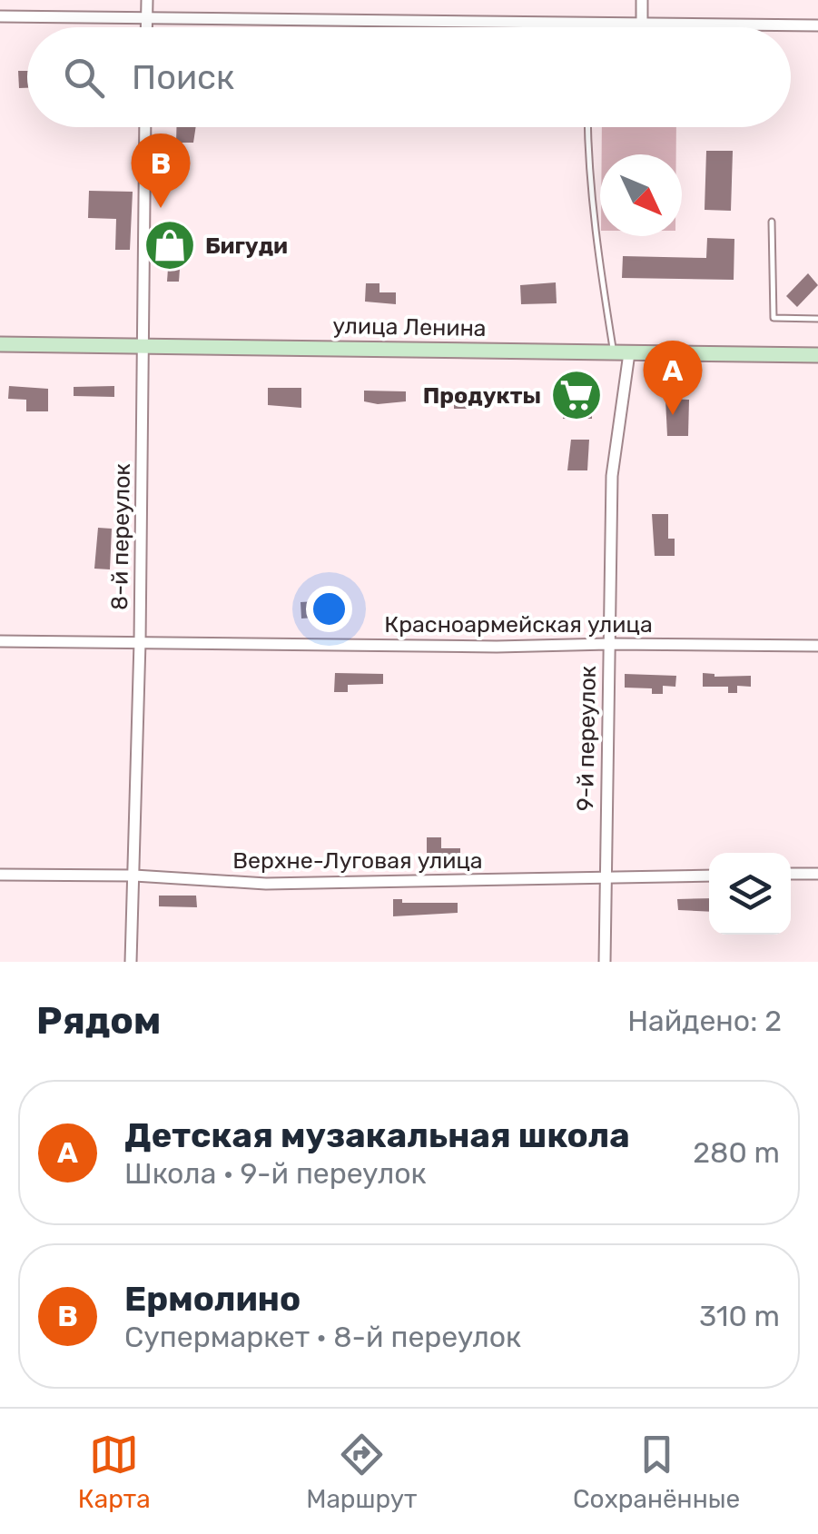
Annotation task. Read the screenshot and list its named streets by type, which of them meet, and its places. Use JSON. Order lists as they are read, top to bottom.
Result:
{
  "streets": {
    "street": [
      "улица Ленина",
      "8-й переулок",
      "Красноармейская улица",
      "9-й переулок",
      "Верхне-Луговая улица"
    ]
  },
  "crossings": [
    ["улица Ленина", "8-й переулок"],
    ["улица Ленина", "9-й переулок"],
    ["8-й переулок", "Красноармейская улица"],
    ["8-й переулок", "Верхне-Луговая улица"],
    ["Красноармейская улица", "9-й переулок"],
    ["9-й переулок", "Верхне-Луговая улица"]
  ],
  "places": {
    "shop": ["Бигуди"],
    "supermarket": ["Продукты"]
  },
  "north": "bottom right",
  "page": {
    "search": "Поиск",
    "pins": ["B", "A"],
    "heading": ["Рядом", "Найдено: 2"],
    "list": [
      {
        "mark": "A",
        "name": "Детская музакальная школа",
        "note": "Школа · 9-й переулок",
        "value": "280 m"
      },
      {
        "mark": "B",
        "name": "Ермолино",
        "note": "Супермаркет · 8-й переулок",
        "value": "310 m"
      }
    ],
    "nav": ["Карта", "Маршрут", "Сохранённые"]
  }
}
